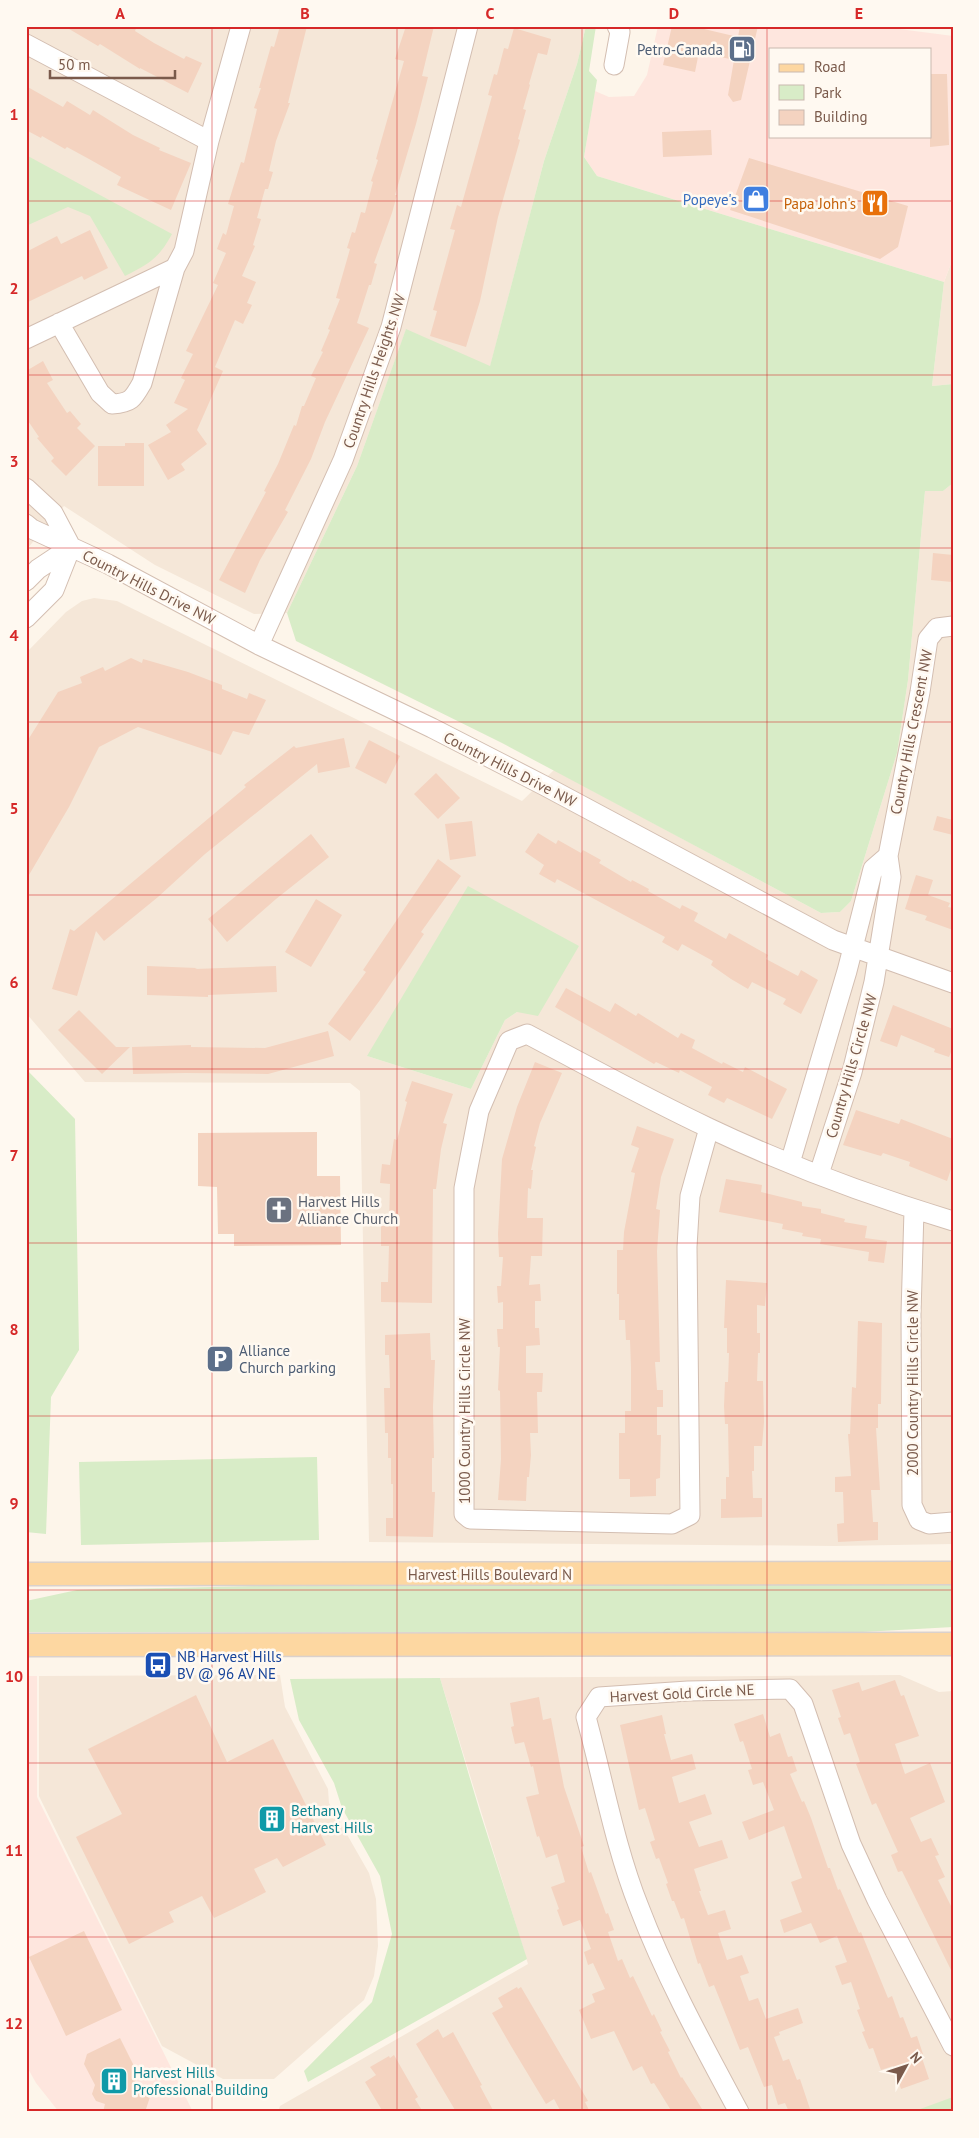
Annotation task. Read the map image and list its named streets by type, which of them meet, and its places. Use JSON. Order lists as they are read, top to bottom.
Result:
{
  "streets": {
    "main road": ["Harvest Hills Boulevard N"],
    "street": [
      "Country Hills Heights NW",
      "Country Hills Drive NW",
      "Country Hills Crescent NW",
      "Country Hills Circle NW",
      "2000 Country Hills Circle NW",
      "1000 Country Hills Circle NW",
      "Harvest Gold Circle NE"
    ]
  },
  "crossings": [
    ["Country Hills Heights NW", "Country Hills Drive NW"],
    ["Country Hills Drive NW", "Country Hills Crescent NW"],
    ["Country Hills Drive NW", "Country Hills Circle NW"],
    ["Country Hills Crescent NW", "Country Hills Circle NW"],
    ["Country Hills Circle NW", "1000 Country Hills Circle NW"]
  ],
  "places": {
    "fuel station": ["Petro-Canada"],
    "shop": ["Popeye's"],
    "restaurant": ["Papa John's"],
    "church": ["Harvest Hills Alliance Church"],
    "parking": ["Alliance Church parking"],
    "bus stop": ["NB Harvest Hills BV @ 96 AV NE"],
    "building": ["Bethany Harvest Hills", "Harvest Hills Professional Building"]
  },
  "legend": ["Road", "Park", "Building"],
  "scale_bar": "50 m",
  "north": "top right",
  "grid": {
    "columns": [
      "A",
      "B",
      "C",
      "D",
      "E"
    ],
    "rows": [
      "1",
      "2",
      "3",
      "4",
      "5",
      "6",
      "7",
      "8",
      "9",
      "10",
      "11",
      "12"
    ]
  }
}
